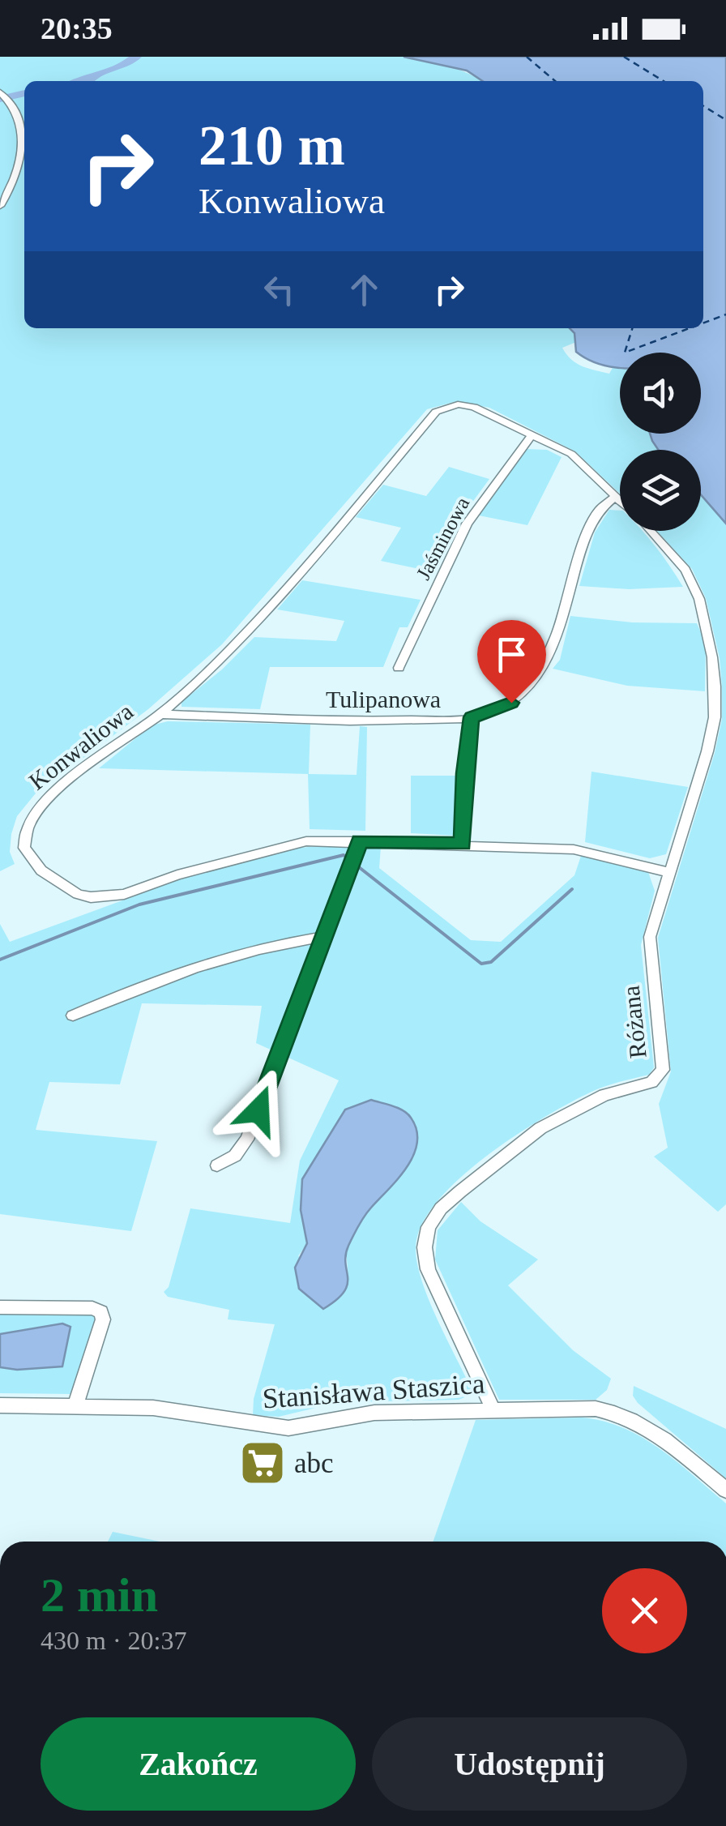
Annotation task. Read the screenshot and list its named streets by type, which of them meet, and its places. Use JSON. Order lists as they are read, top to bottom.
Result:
{
  "streets": {
    "street": [
      "Jaśminowa",
      "Tulipanowa",
      "Konwaliowa",
      "Różana",
      "Stanisława Staszica"
    ]
  },
  "crossings": [
    ["Jaśminowa", "Konwaliowa"],
    ["Jaśminowa", "Różana"],
    ["Tulipanowa", "Konwaliowa"],
    ["Tulipanowa", "Różana"],
    ["Konwaliowa", "Różana"],
    ["Różana", "Stanisława Staszica"]
  ],
  "places": {
    "supermarket": ["abc"]
  },
  "page": {
    "status": "20:35",
    "turn": ["210 m", "Konwaliowa"],
    "heading": ["2 min", "430 m · 20:37"],
    "buttons": ["Zakończ", "Udostępnij"]
  }
}
